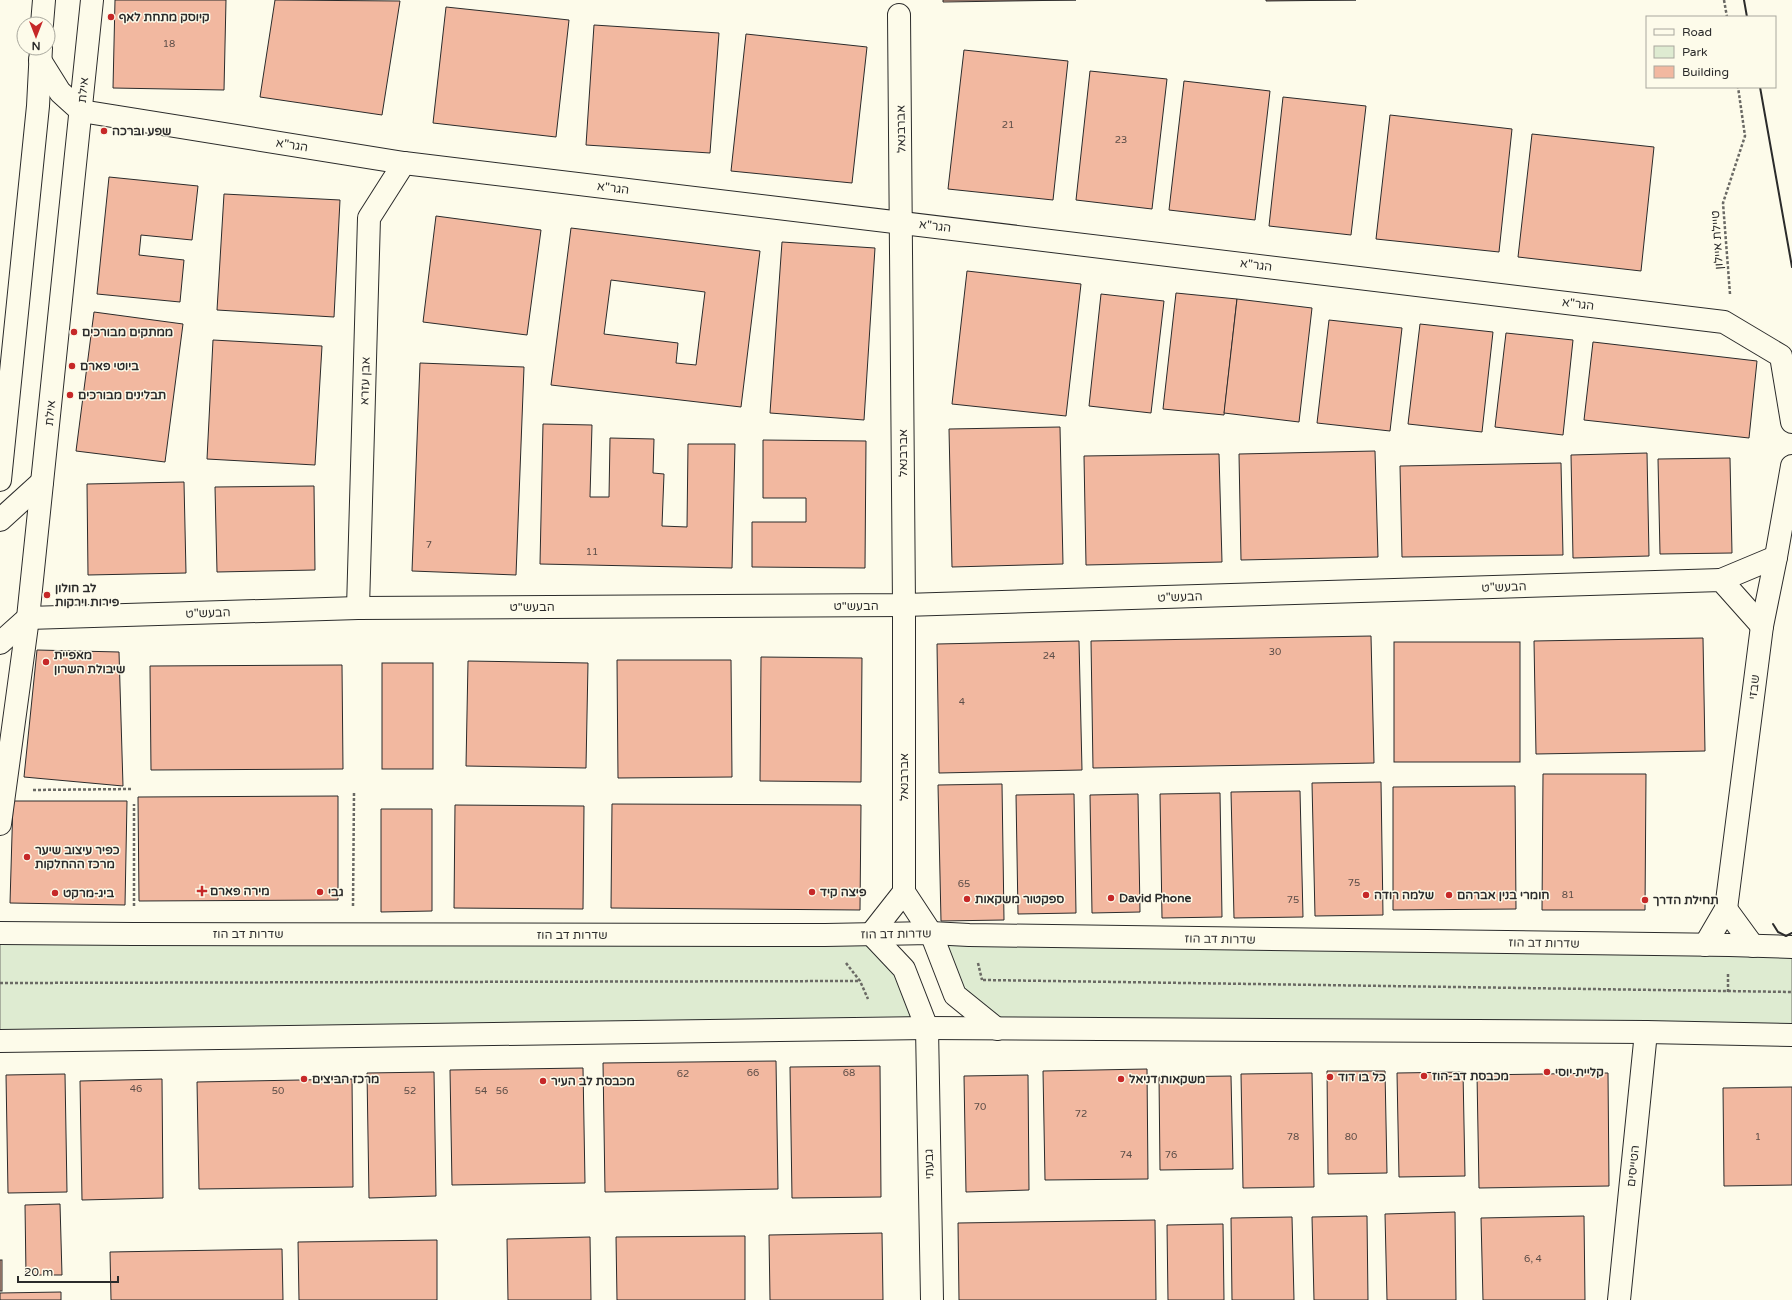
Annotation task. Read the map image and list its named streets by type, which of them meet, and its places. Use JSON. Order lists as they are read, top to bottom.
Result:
{
  "streets": {
    "street": [
      "אילת",
      "אברבנאל",
      "הגר\"א",
      "אבן עזרא",
      "הבעש\"ט",
      "שבזי",
      "שדרות דב הוז",
      "גבעתי",
      "הטייסים"
    ],
    "path": ["טיילת איילון"]
  },
  "crossings": [
    ["אילת", "הגר\"א"],
    ["אילת", "הבעש\"ט"],
    ["אברבנאל", "הגר\"א"],
    ["אברבנאל", "הבעש\"ט"],
    ["הגר\"א", "טיילת איילון"],
    ["הגר\"א", "אבן עזרא"],
    ["אבן עזרא", "הבעש\"ט"],
    ["הבעש\"ט", "שבזי"],
    ["שבזי", "שדרות דב הוז"],
    ["שדרות דב הוז", "גבעתי"]
  ],
  "places": {
    "other": [
      "קיוסק מתחת לאף",
      "שפע וברכה",
      "ממתקים מבורכים",
      "ביוטי פארם",
      "תבלינים מבורכים",
      "לב חולון פירות וירקות",
      "מאפיית שיבולת השרון",
      "כפיר עיצוב שיער מרכז ההחלקות",
      "גבי",
      "פיצה קיד",
      "ביג-מרקט",
      "שלמה רודה",
      "חומרי בנין אברהם",
      "David Phone",
      "ספקטור משקאות",
      "תחילת הדרך",
      "קליית יוסי",
      "מכבסת דב-הוז",
      "כל בו דוד",
      "מרכז הביצים",
      "משקאות דניאל",
      "מכבסת לב העיר"
    ],
    "health": ["מירה פארם"]
  },
  "house_numbers": [
    "18",
    "21",
    "23",
    "7",
    "11",
    "30",
    "24",
    "4",
    "75",
    "65",
    "81",
    "75",
    "66",
    "68",
    "62",
    "46",
    "50",
    "52",
    "54",
    "56",
    "70",
    "72",
    "78",
    "80",
    "1",
    "74",
    "76",
    "6, 4"
  ],
  "legend": ["Road", "Park", "Building"],
  "scale_bar": "20 m",
  "north": "bottom"
}
